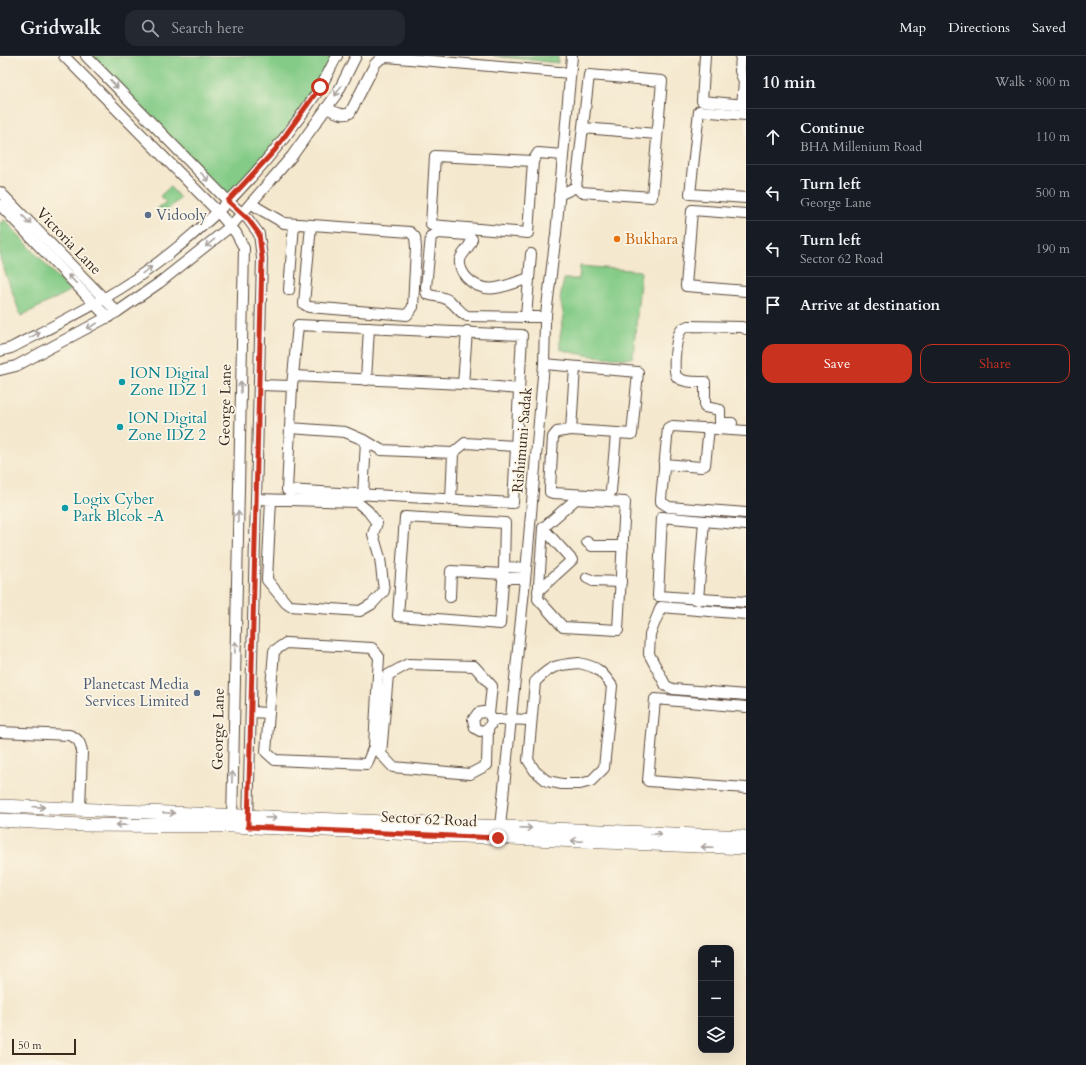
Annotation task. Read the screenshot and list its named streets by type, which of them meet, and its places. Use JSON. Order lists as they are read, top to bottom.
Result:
{
  "streets": {
    "street": [
      "Victoria Lane",
      "George Lane",
      "Rishimuni Sadak",
      "Sector 62 Road"
    ]
  },
  "crossings": [
    ["George Lane", "Sector 62 Road"],
    ["Rishimuni Sadak", "Sector 62 Road"]
  ],
  "places": [
    "Vidooly",
    "Bukhara",
    "ION Digital Zone IDZ 1",
    "ION Digital Zone IDZ 2",
    "Logix Cyber Park Blcok -A",
    "Planetcast Media Services Limited"
  ],
  "scale_bar": "50 m",
  "page": {
    "header": "Gridwalk",
    "search": "Search here",
    "nav": ["Map", "Directions", "Saved"],
    "heading": ["10 min", "Walk · 800 m"],
    "list": [
      ["Continue", "BHA Millenium Road", "110 m"],
      ["Turn left", "George Lane", "500 m"],
      ["Turn left", "Sector 62 Road", "190 m"],
      "Arrive at destination"
    ],
    "buttons": ["Save", "Share"],
    "map_buttons": ["+", "−"],
    "scale": "50 m"
  }
}
